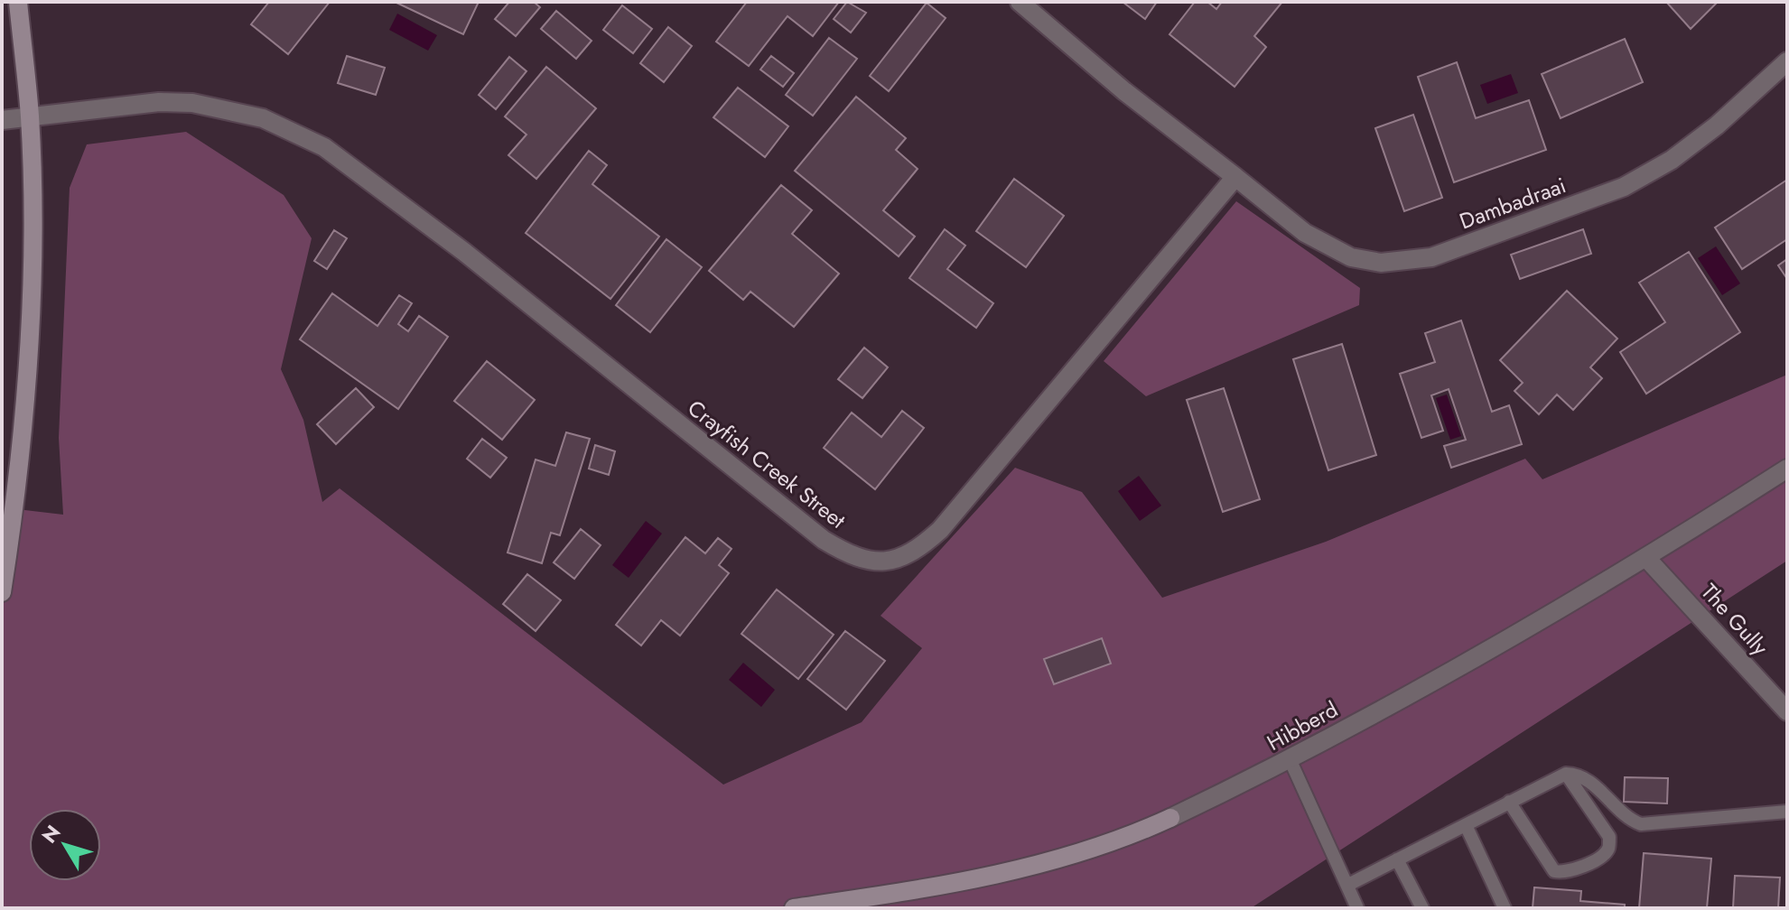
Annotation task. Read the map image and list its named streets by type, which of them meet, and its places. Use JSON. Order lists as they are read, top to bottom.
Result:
{
  "streets": {
    "street": [
      "Dambadraai",
      "Crayfish Creek Street",
      "The Gully",
      "Hibberd"
    ]
  },
  "crossings": [
    ["Dambadraai", "Crayfish Creek Street"],
    ["The Gully", "Hibberd"]
  ],
  "north": "top left"
}
